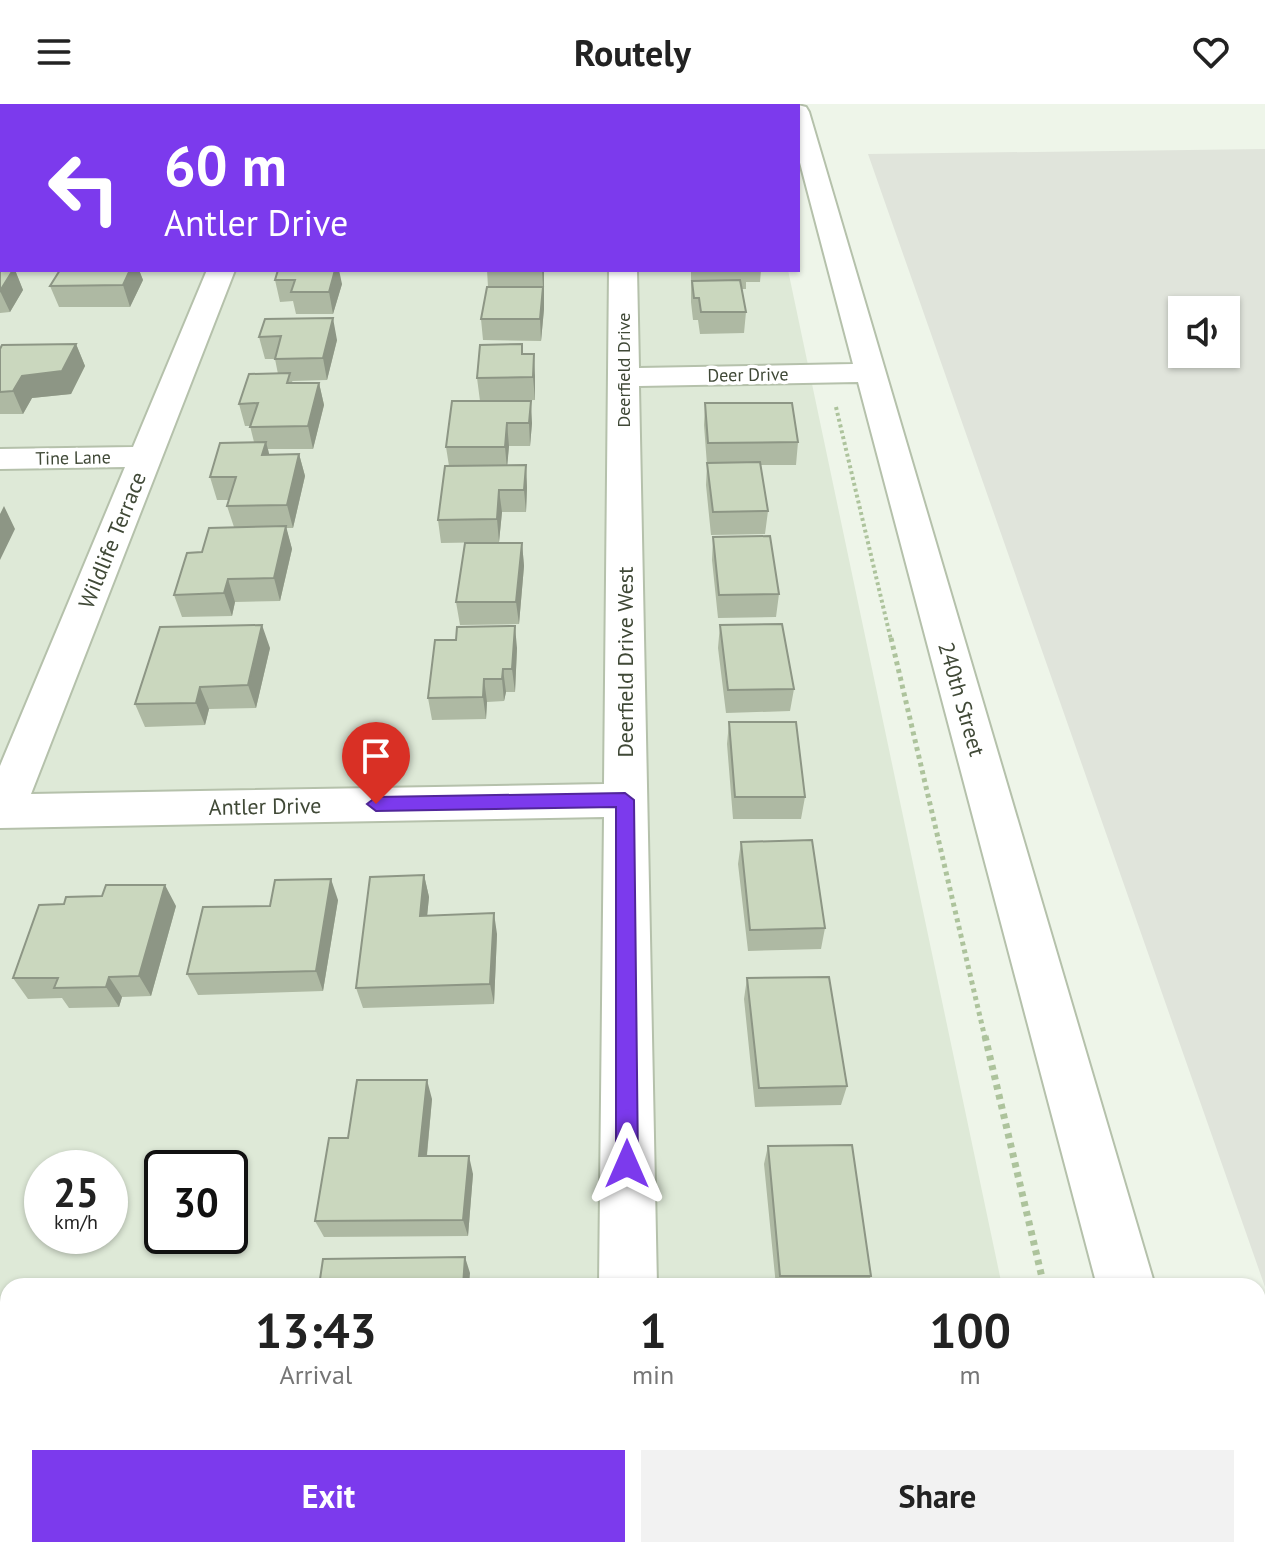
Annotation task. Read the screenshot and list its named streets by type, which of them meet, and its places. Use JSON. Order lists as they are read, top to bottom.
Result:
{
  "streets": {
    "street": [
      "Deerfield Drive",
      "Deer Drive",
      "Tine Lane",
      "Wildlife Terrace",
      "Deerfield Drive West",
      "240th Street",
      "Antler Drive"
    ]
  },
  "crossings": [
    ["Deerfield Drive", "Deer Drive"],
    ["Deerfield Drive", "Deerfield Drive West"],
    ["Deer Drive", "240th Street"],
    ["Tine Lane", "Wildlife Terrace"],
    ["Wildlife Terrace", "Antler Drive"],
    ["Deerfield Drive West", "Antler Drive"]
  ],
  "page": {
    "header": "Routely",
    "turn": ["60 m", "Antler Drive"],
    "speed": "25 km/h",
    "limit": "30",
    "eta": [
      "13:43",
      "Arrival",
      "1",
      "min",
      "100",
      "m"
    ],
    "buttons": ["Exit", "Share"]
  }
}
